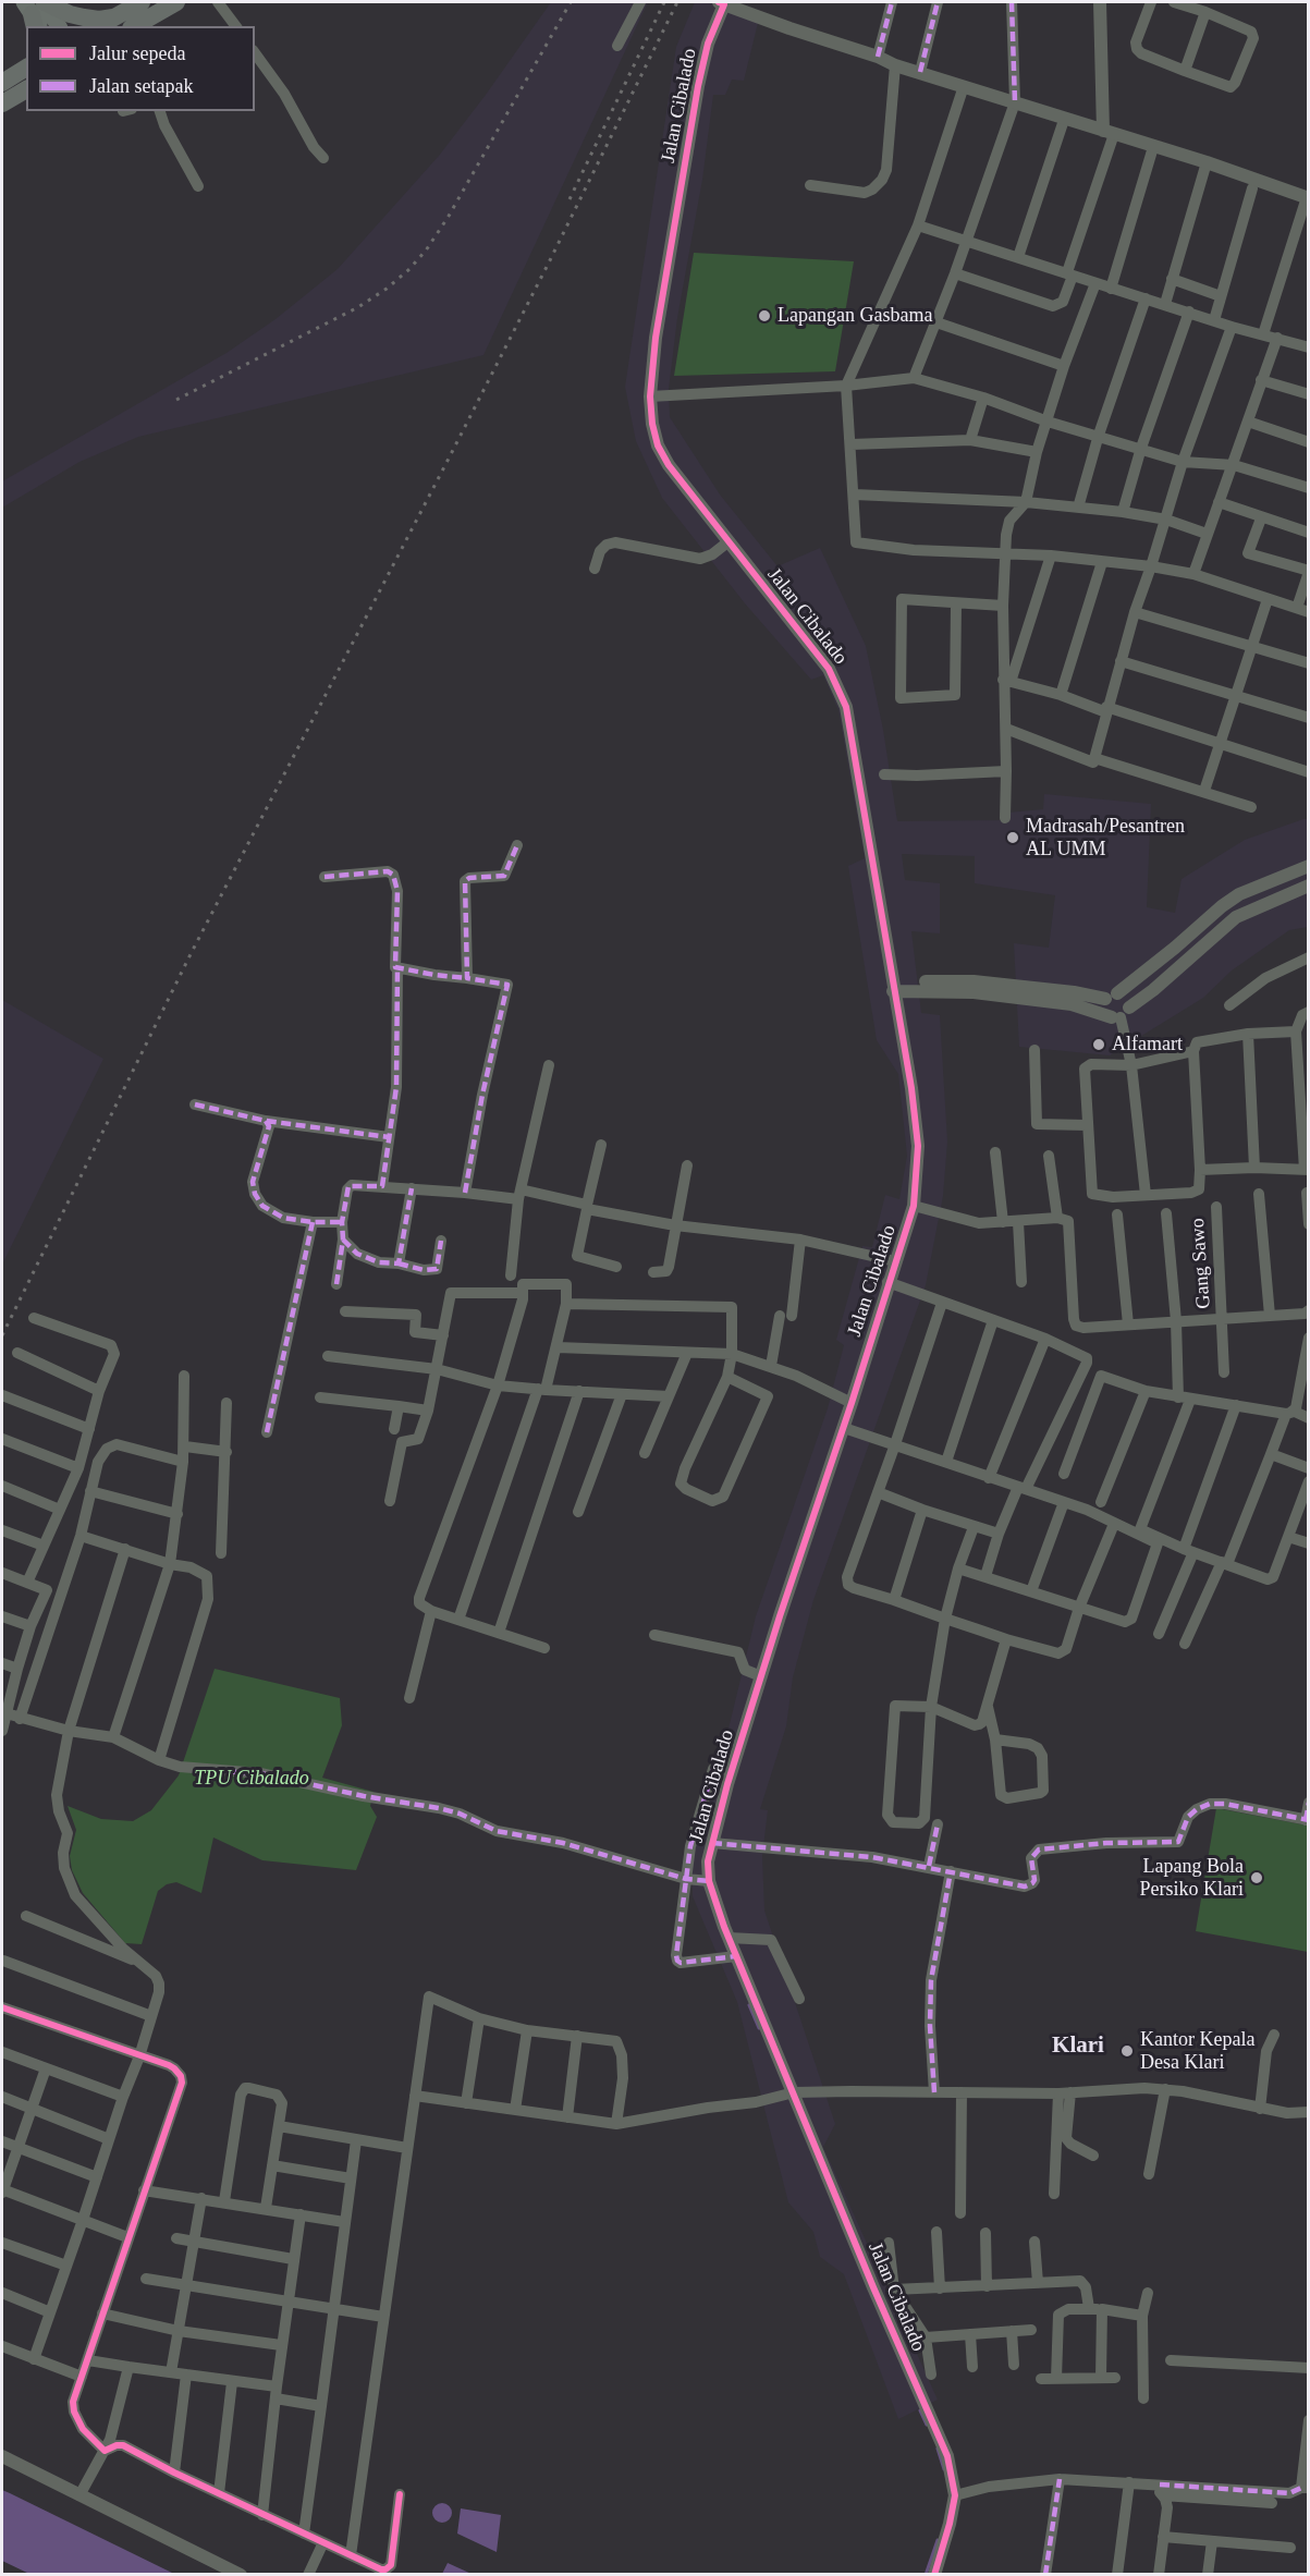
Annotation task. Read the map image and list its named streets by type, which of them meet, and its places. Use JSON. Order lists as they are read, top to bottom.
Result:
{
  "streets": {
    "street": ["Jalan Cibalado", "Gang Sawo"]
  },
  "districts": ["Klari"],
  "parks": ["TPU Cibalado"],
  "places": [
    "Lapangan Gasbama",
    "Madrasah/Pesantren AL UMM",
    "Alfamart",
    "Lapang Bola Persiko Klari",
    "Kantor Kepala Desa Klari"
  ],
  "legend": ["Jalur sepeda", "Jalan setapak"]
}
